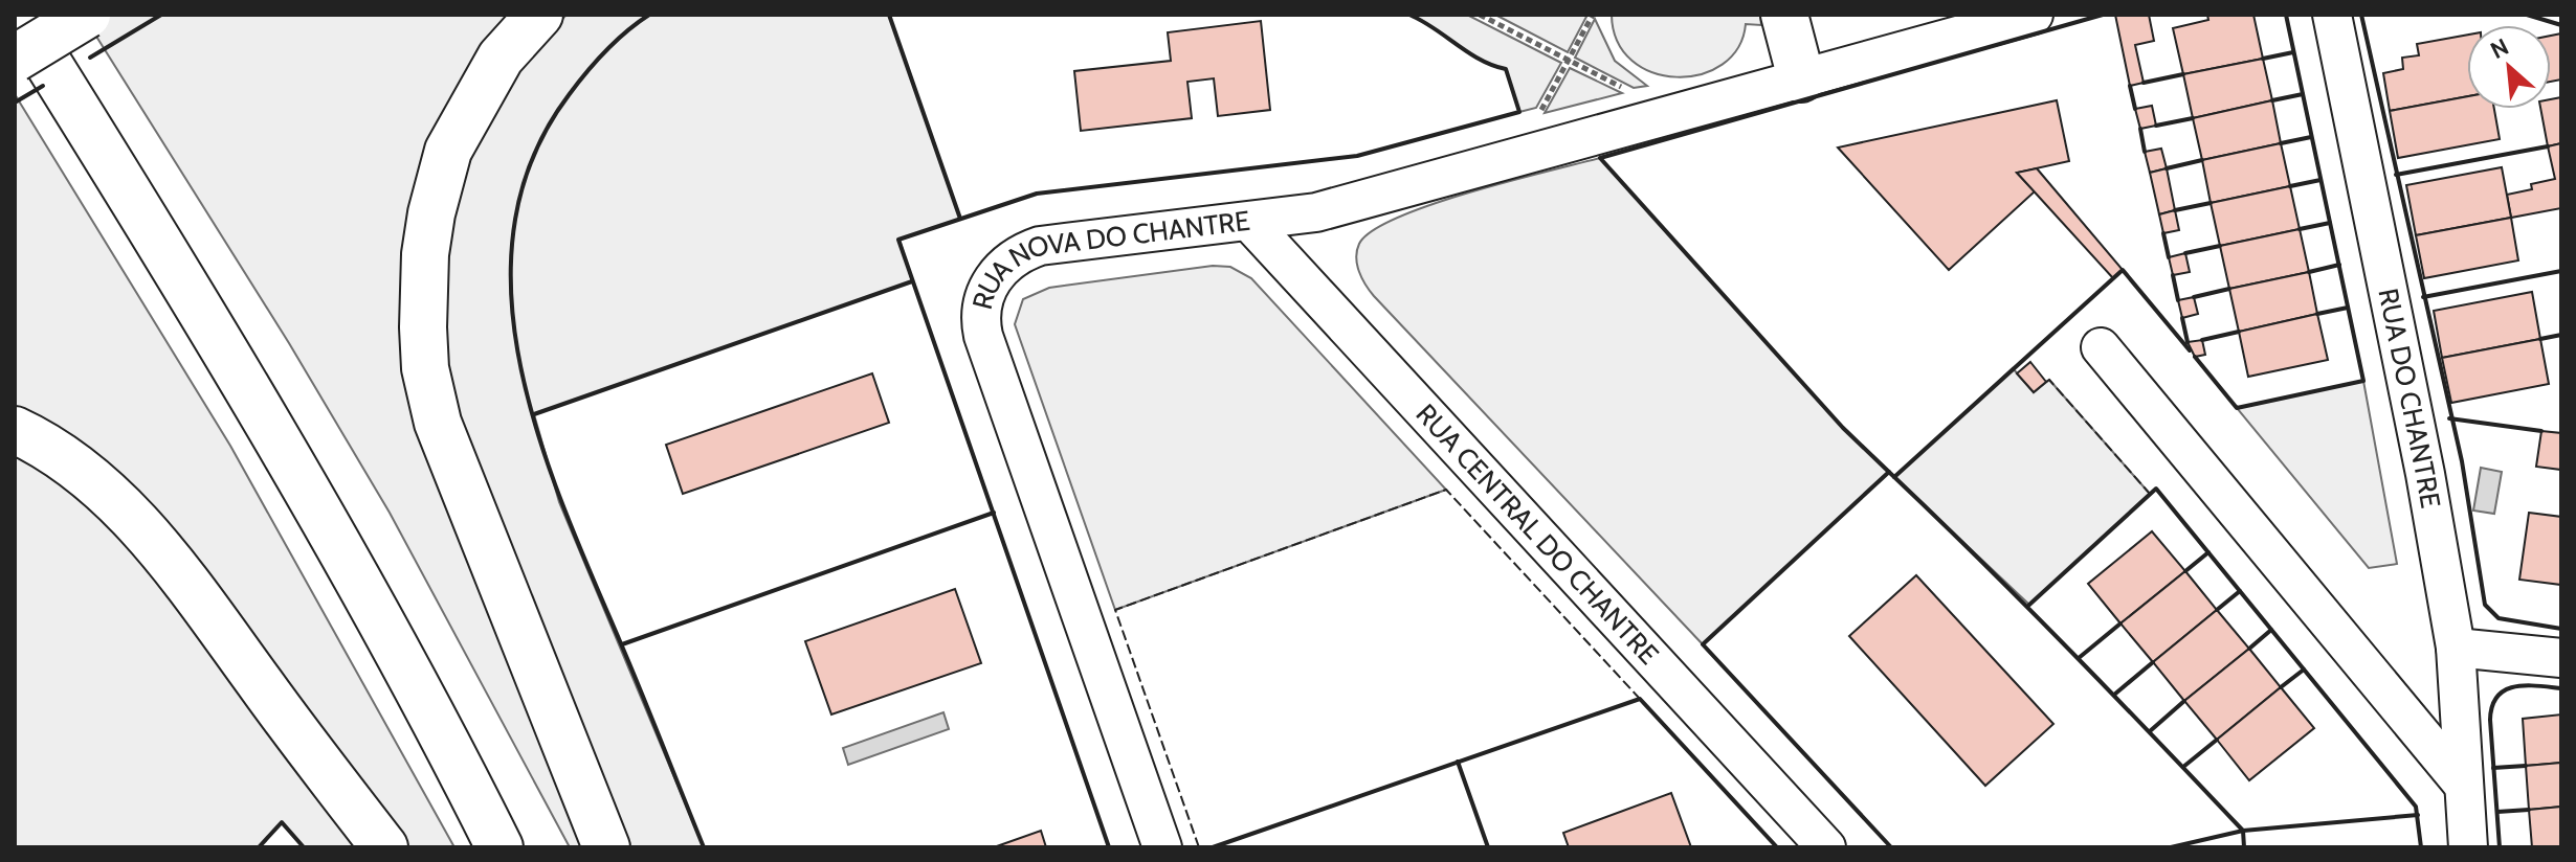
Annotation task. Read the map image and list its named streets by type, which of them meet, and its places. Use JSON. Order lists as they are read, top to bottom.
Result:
{
  "streets": {
    "street": ["RUA NOVA DO CHANTRE", "RUA DO CHANTRE", "RUA CENTRAL DO CHANTRE"]
  },
  "crossings": [
    ["RUA NOVA DO CHANTRE", "RUA CENTRAL DO CHANTRE"]
  ],
  "north": "top left"
}
